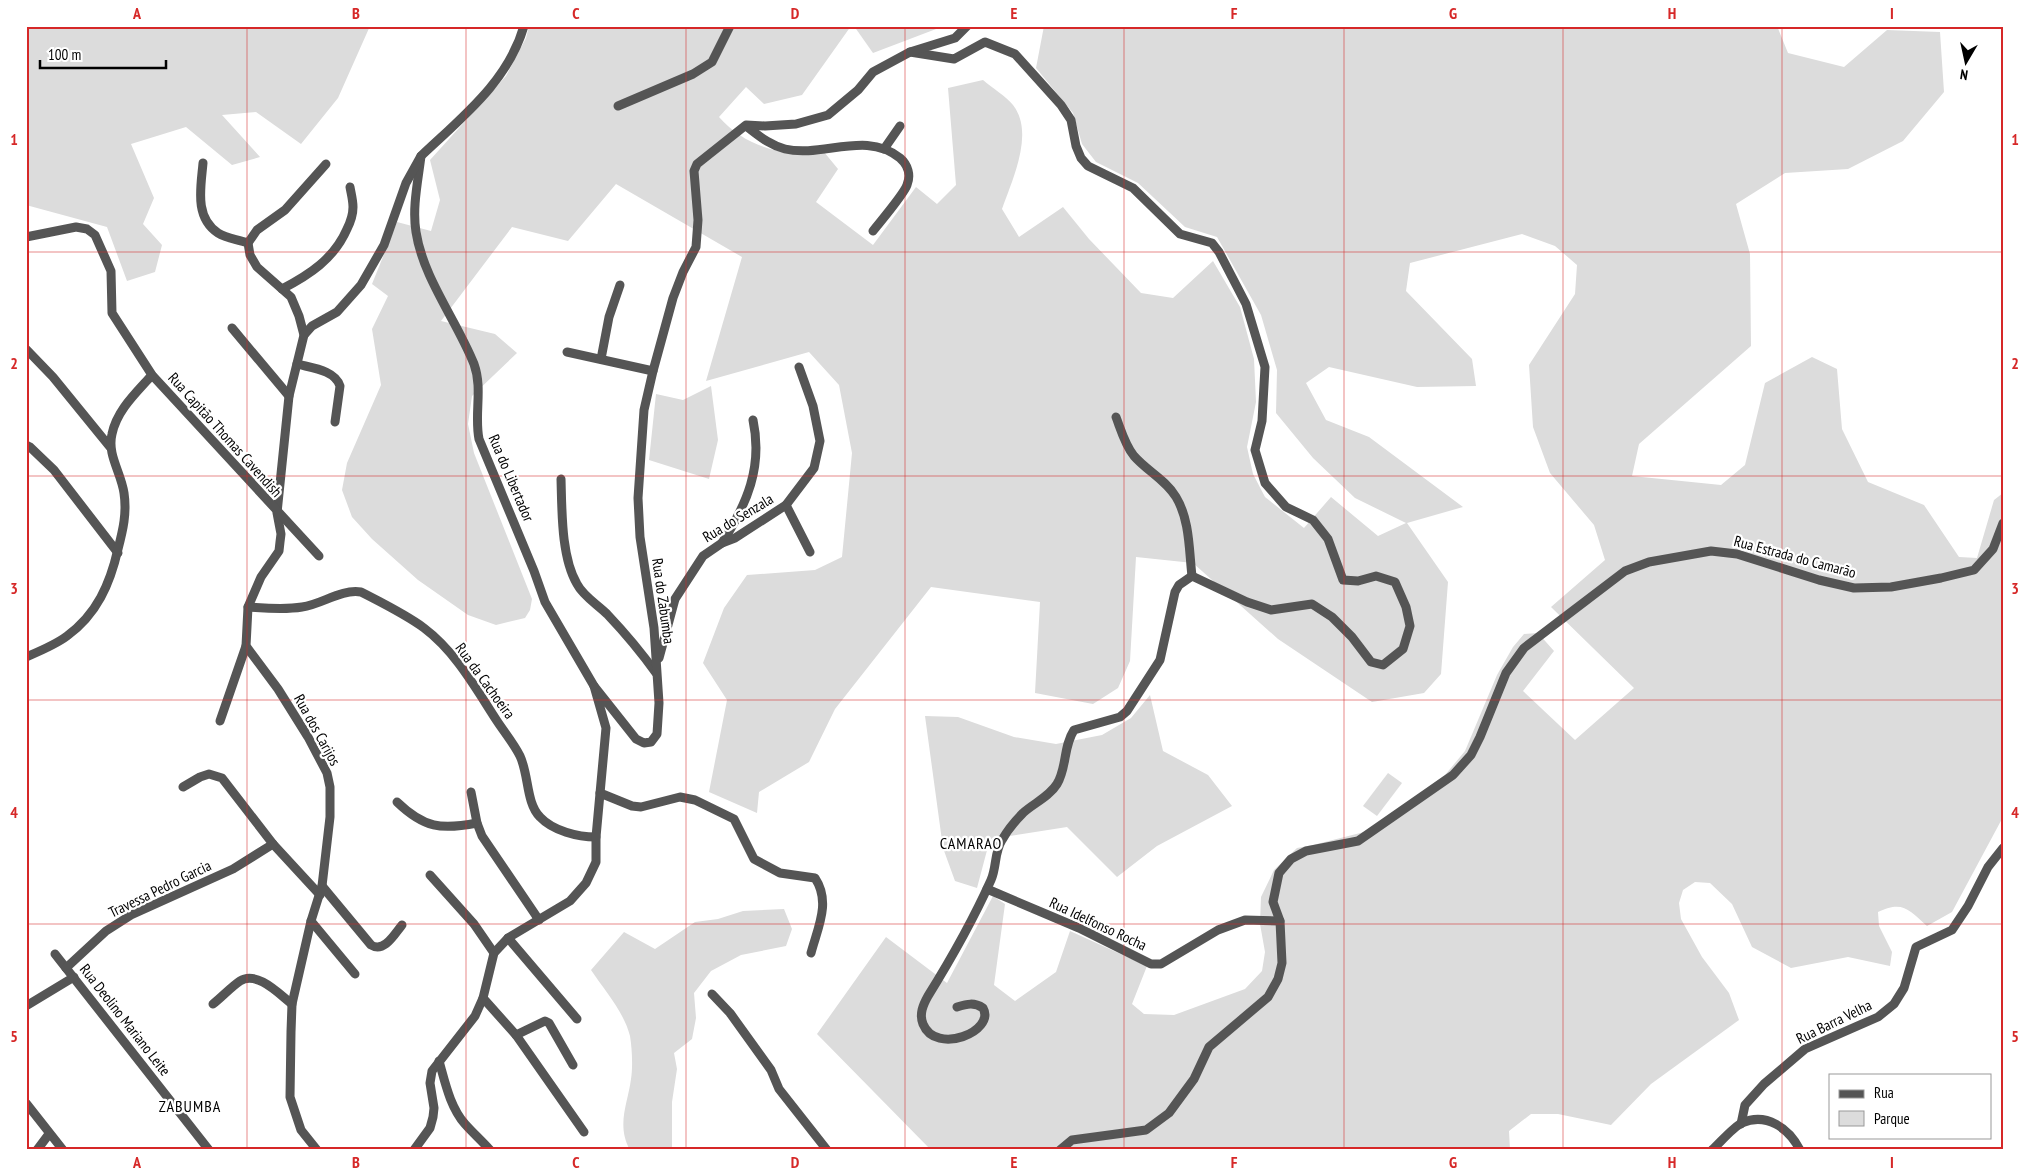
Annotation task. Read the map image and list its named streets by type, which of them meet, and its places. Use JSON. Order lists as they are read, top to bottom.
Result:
{
  "streets": {
    "street": [
      "Rua Capitão Thomas Cavendish",
      "Rua do Libertador",
      "Rua do Senzala",
      "Rua Estrada do Camarão",
      "Rua do Zabumba",
      "Rua da Cachoeira",
      "Rua dos Carijos",
      "Travessa Pedro Garcia",
      "Rua Idelfonso Rocha",
      "Rua Deolino Mariano Leite",
      "Rua Barra Velha"
    ]
  },
  "crossings": [
    ["Rua do Libertador", "Rua do Zabumba"],
    ["Rua do Senzala", "Rua do Zabumba"],
    ["Rua Estrada do Camarão", "Rua Idelfonso Rocha"],
    ["Travessa Pedro Garcia", "Rua Deolino Mariano Leite"]
  ],
  "districts": ["CAMARAO", "ZABUMBA"],
  "legend": ["Rua", "Parque"],
  "scale_bar": "100 m",
  "north": "bottom",
  "grid": {
    "columns": [
      "A",
      "B",
      "C",
      "D",
      "E",
      "F",
      "G",
      "H",
      "I"
    ],
    "rows": [
      "1",
      "2",
      "3",
      "4",
      "5"
    ]
  }
}
